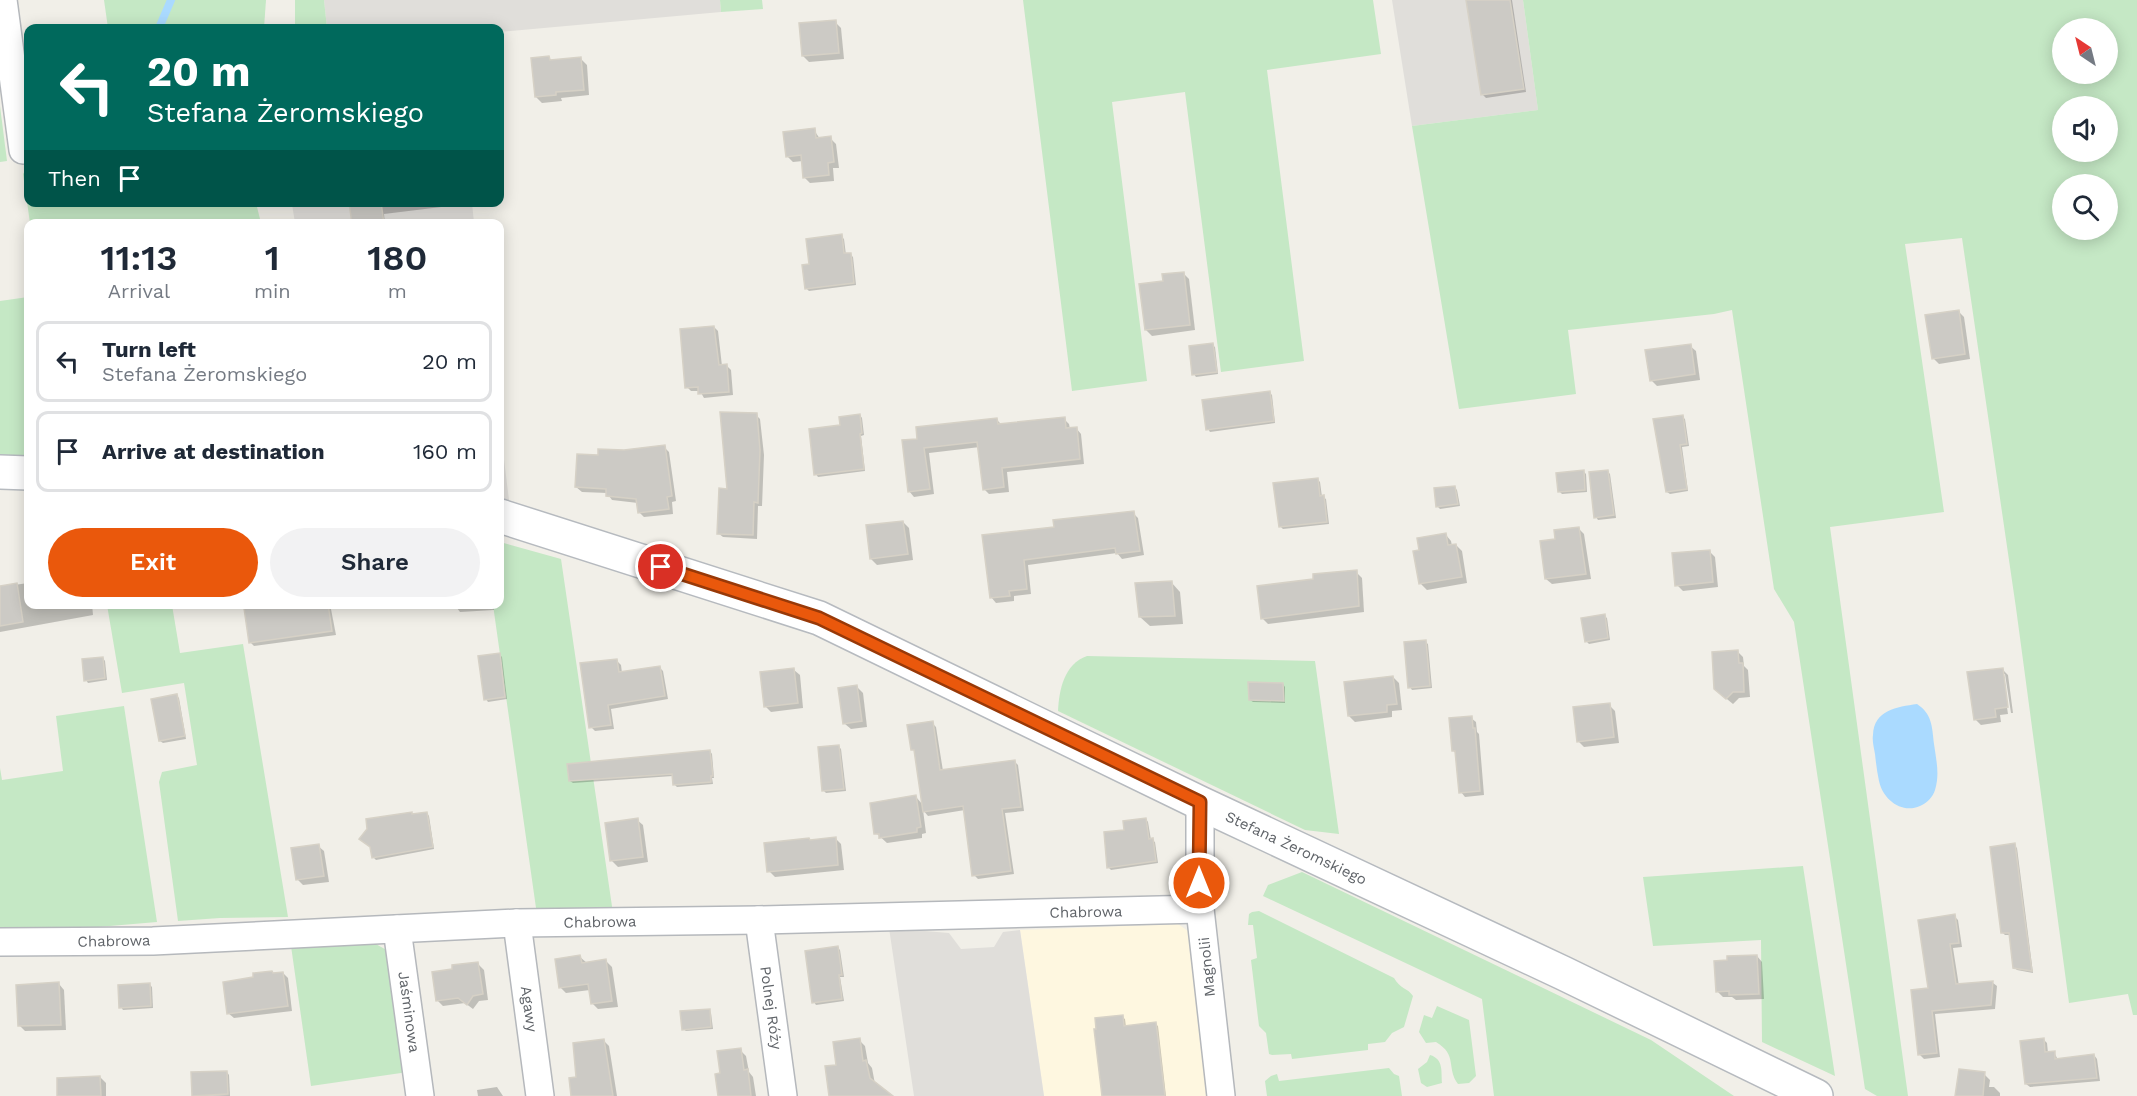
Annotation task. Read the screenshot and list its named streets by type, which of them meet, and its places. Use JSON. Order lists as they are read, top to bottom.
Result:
{
  "streets": {
    "street": [
      "Stefana Żeromskiego",
      "Chabrowa",
      "Magnolii",
      "Polnej Róży",
      "Agawy",
      "Jaśminowa"
    ]
  },
  "crossings": [
    ["Stefana Żeromskiego", "Magnolii"],
    ["Chabrowa", "Magnolii"],
    ["Chabrowa", "Polnej Róży"],
    ["Chabrowa", "Agawy"],
    ["Chabrowa", "Jaśminowa"]
  ],
  "north": "top left",
  "page": {
    "turn": ["20 m", "Stefana Żeromskiego"],
    "then": "Then",
    "eta": [
      "11:13",
      "Arrival",
      "1",
      "min",
      "180",
      "m"
    ],
    "list": [
      {
        "name": "Turn left",
        "note": "Stefana Żeromskiego",
        "value": "20 m"
      },
      {
        "name": "Arrive at destination",
        "value": "160 m"
      }
    ],
    "buttons": ["Exit", "Share"]
  }
}
